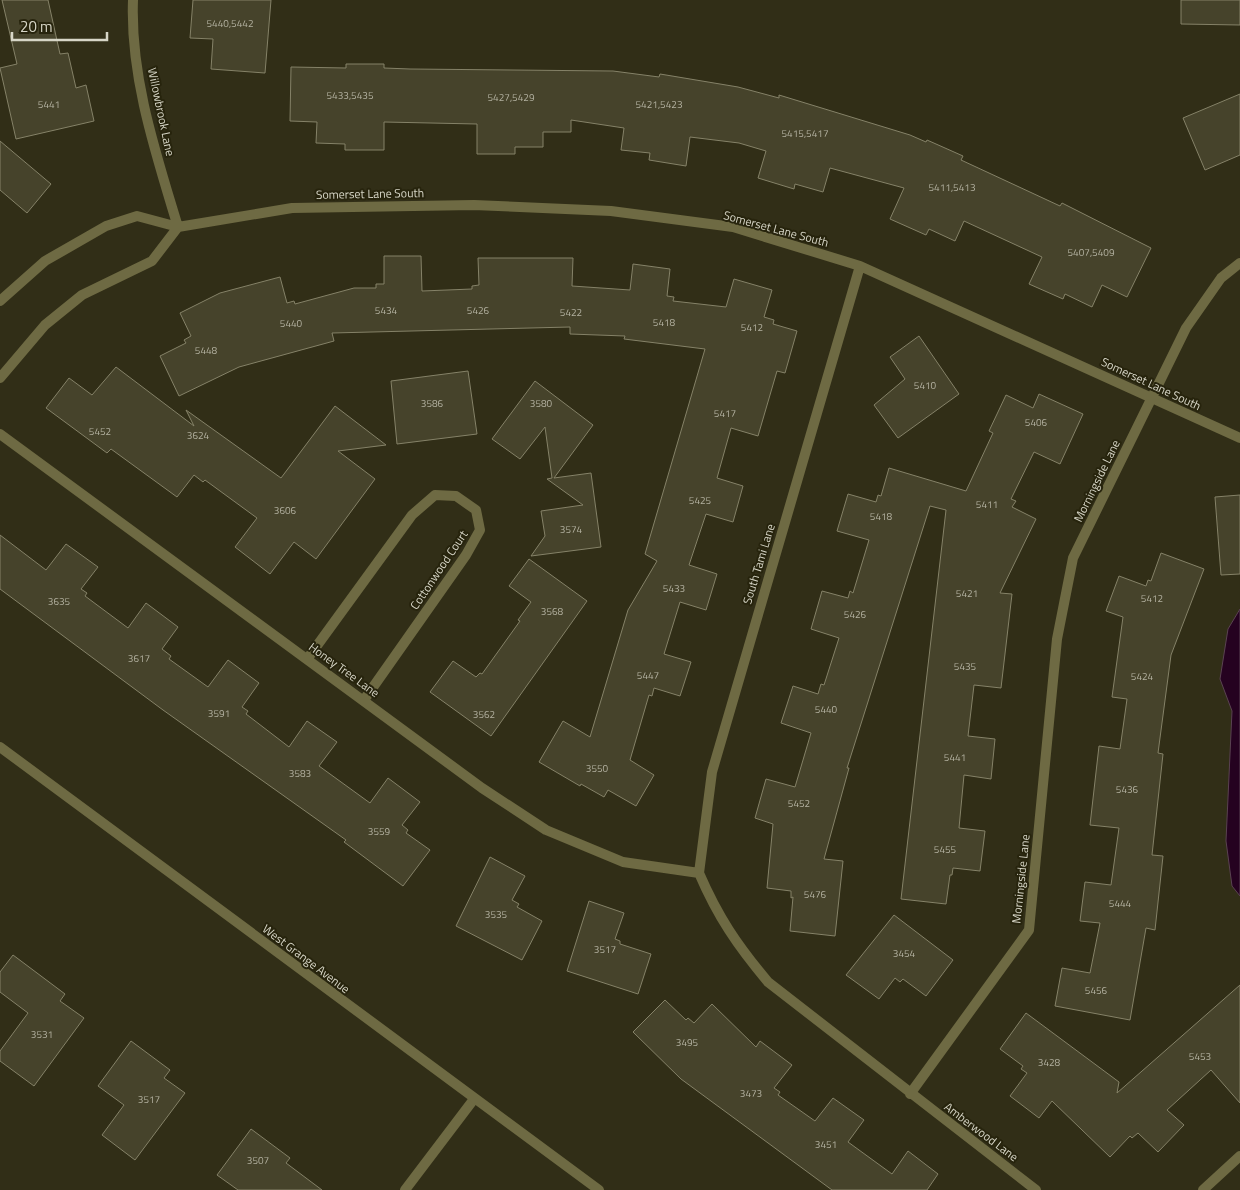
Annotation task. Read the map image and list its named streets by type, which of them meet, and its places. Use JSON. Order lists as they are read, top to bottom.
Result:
{
  "streets": {
    "street": [
      "Willowbrook Lane",
      "Somerset Lane South",
      "Morningside Lane",
      "South Tami Lane",
      "Cottonwood Court",
      "Honey Tree Lane",
      "West Grange Avenue",
      "Amberwood Lane"
    ]
  },
  "crossings": [
    ["Willowbrook Lane", "Somerset Lane South"],
    ["Somerset Lane South", "Morningside Lane"],
    ["Somerset Lane South", "South Tami Lane"],
    ["Morningside Lane", "Amberwood Lane"],
    ["South Tami Lane", "Honey Tree Lane"],
    ["Cottonwood Court", "Honey Tree Lane"]
  ],
  "house_numbers": [
    "5440,5442",
    "5433,5435",
    "5427,5429",
    "5441",
    "5421,5423",
    "5415,5417",
    "5411,5413",
    "5407,5409",
    "5434",
    "5426",
    "5422",
    "5418",
    "5440",
    "5412",
    "5448",
    "5410",
    "3586",
    "3580",
    "5417",
    "5406",
    "5452",
    "3624",
    "5425",
    "5411",
    "3606",
    "5418",
    "3574",
    "5433",
    "5421",
    "5412",
    "3635",
    "3568",
    "5426",
    "3617",
    "5435",
    "5447",
    "5424",
    "5440",
    "3591",
    "3562",
    "5441",
    "3550",
    "3583",
    "5436",
    "5452",
    "3559",
    "5455",
    "5476",
    "5444",
    "3535",
    "3517",
    "3454",
    "5456",
    "3531",
    "3495",
    "5453",
    "3428",
    "3473",
    "3517",
    "3451",
    "3507"
  ],
  "scale_bar": "20 m"
}
